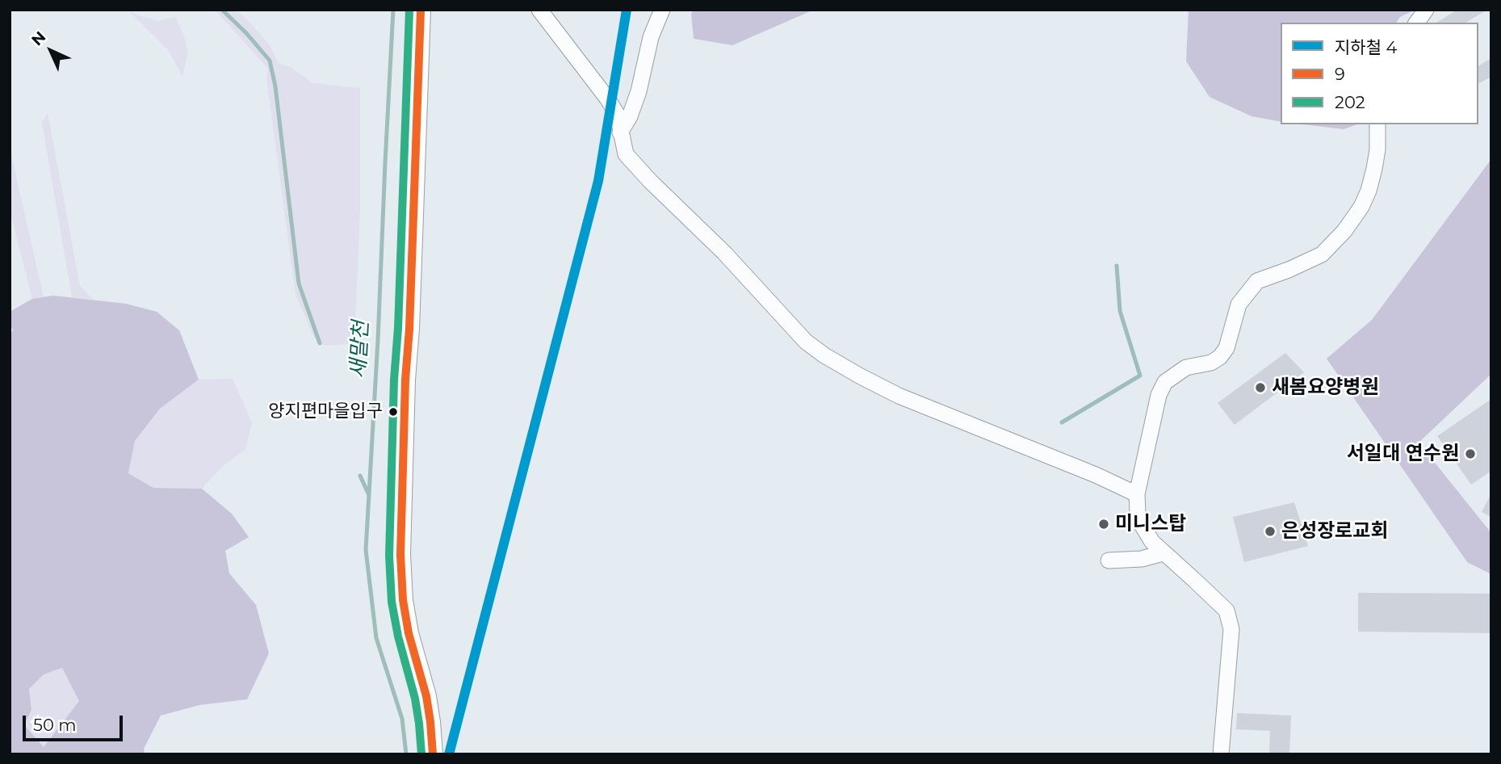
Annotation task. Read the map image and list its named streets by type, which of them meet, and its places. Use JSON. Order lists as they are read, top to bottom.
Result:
{
  "water": ["새말천"],
  "places": [
    "새봄요양병원",
    "양지편마을입구",
    "서일대 연수원",
    "미니스탑",
    "은성장로교회"
  ],
  "lines": ["metro line 4", "transit line 9", "transit line 202"],
  "legend": ["지하철 4", "9", "202"],
  "scale_bar": "50 m",
  "north": "top left"
}
